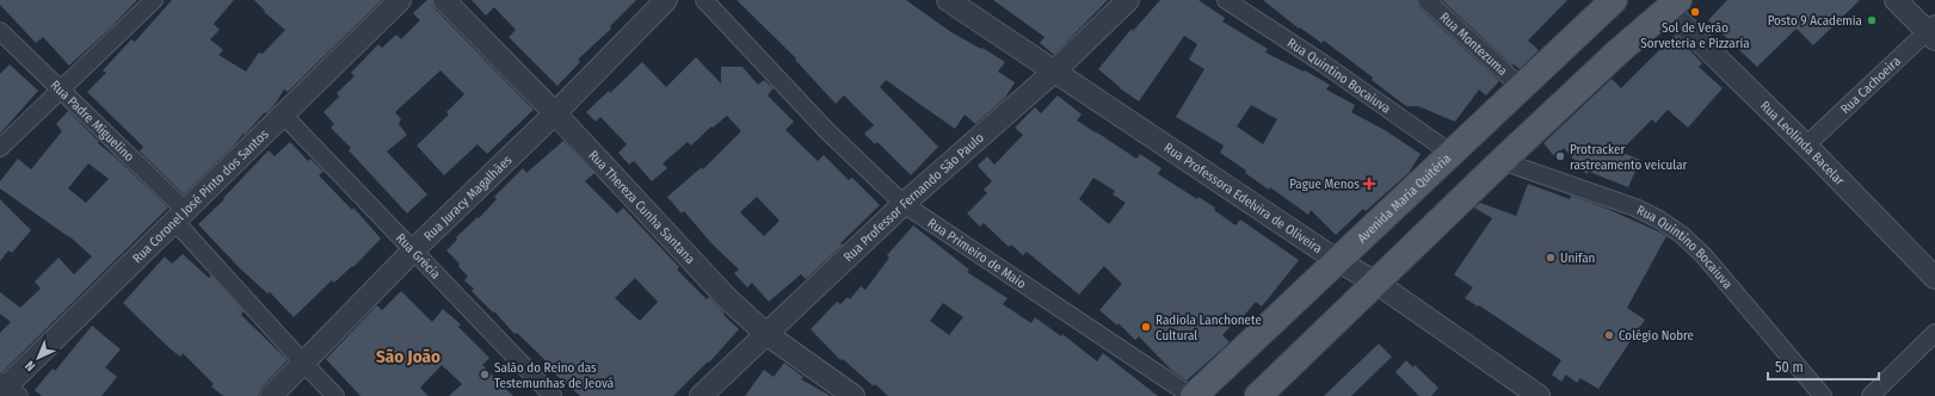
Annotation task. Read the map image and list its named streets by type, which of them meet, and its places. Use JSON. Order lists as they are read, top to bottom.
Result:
{
  "streets": {
    "main road": ["Avenida Maria Quitéria"],
    "street": [
      "Rua Montezuma",
      "Rua Quintino Bocaiuva",
      "Rua Cachoeira",
      "Rua Padre Miguelino",
      "Rua Leolinda Bacelar",
      "Rua Coronel José Pinto dos Santos",
      "Rua Juracy Magalhães",
      "Rua Professor Fernando São Paulo",
      "Rua Professora Edelvira de Oliveira",
      "Rua Thereza Cunha Santana",
      "Rua Primeiro de Maio",
      "Rua Grécia"
    ]
  },
  "crossings": [
    ["Rua Montezuma", "Avenida Maria Quitéria"],
    ["Rua Quintino Bocaiuva", "Avenida Maria Quitéria"],
    ["Rua Cachoeira", "Rua Leolinda Bacelar"],
    ["Rua Padre Miguelino", "Rua Coronel José Pinto dos Santos"],
    ["Rua Padre Miguelino", "Rua Juracy Magalhães"],
    ["Rua Coronel José Pinto dos Santos", "Rua Grécia"],
    ["Rua Juracy Magalhães", "Rua Thereza Cunha Santana"],
    ["Rua Juracy Magalhães", "Rua Grécia"],
    ["Rua Professor Fernando São Paulo", "Rua Professora Edelvira de Oliveira"],
    ["Rua Professor Fernando São Paulo", "Rua Thereza Cunha Santana"],
    ["Rua Professor Fernando São Paulo", "Rua Primeiro de Maio"],
    ["Rua Professora Edelvira de Oliveira", "Avenida Maria Quitéria"],
    ["Avenida Maria Quitéria", "Rua Primeiro de Maio"]
  ],
  "districts": ["São João"],
  "places": {
    "other": [
      "Sol de Verão Sorveteria e Pizzaria",
      "Posto 9 Academia",
      "Protracker rastreamento veicular",
      "Unifan",
      "Radiola Lanchonete Cultural",
      "Colégio Nobre",
      "Salão do Reino das Testemunhas de Jeová"
    ],
    "health": ["Pague Menos"]
  },
  "scale_bar": "50 m",
  "north": "bottom left"
}
